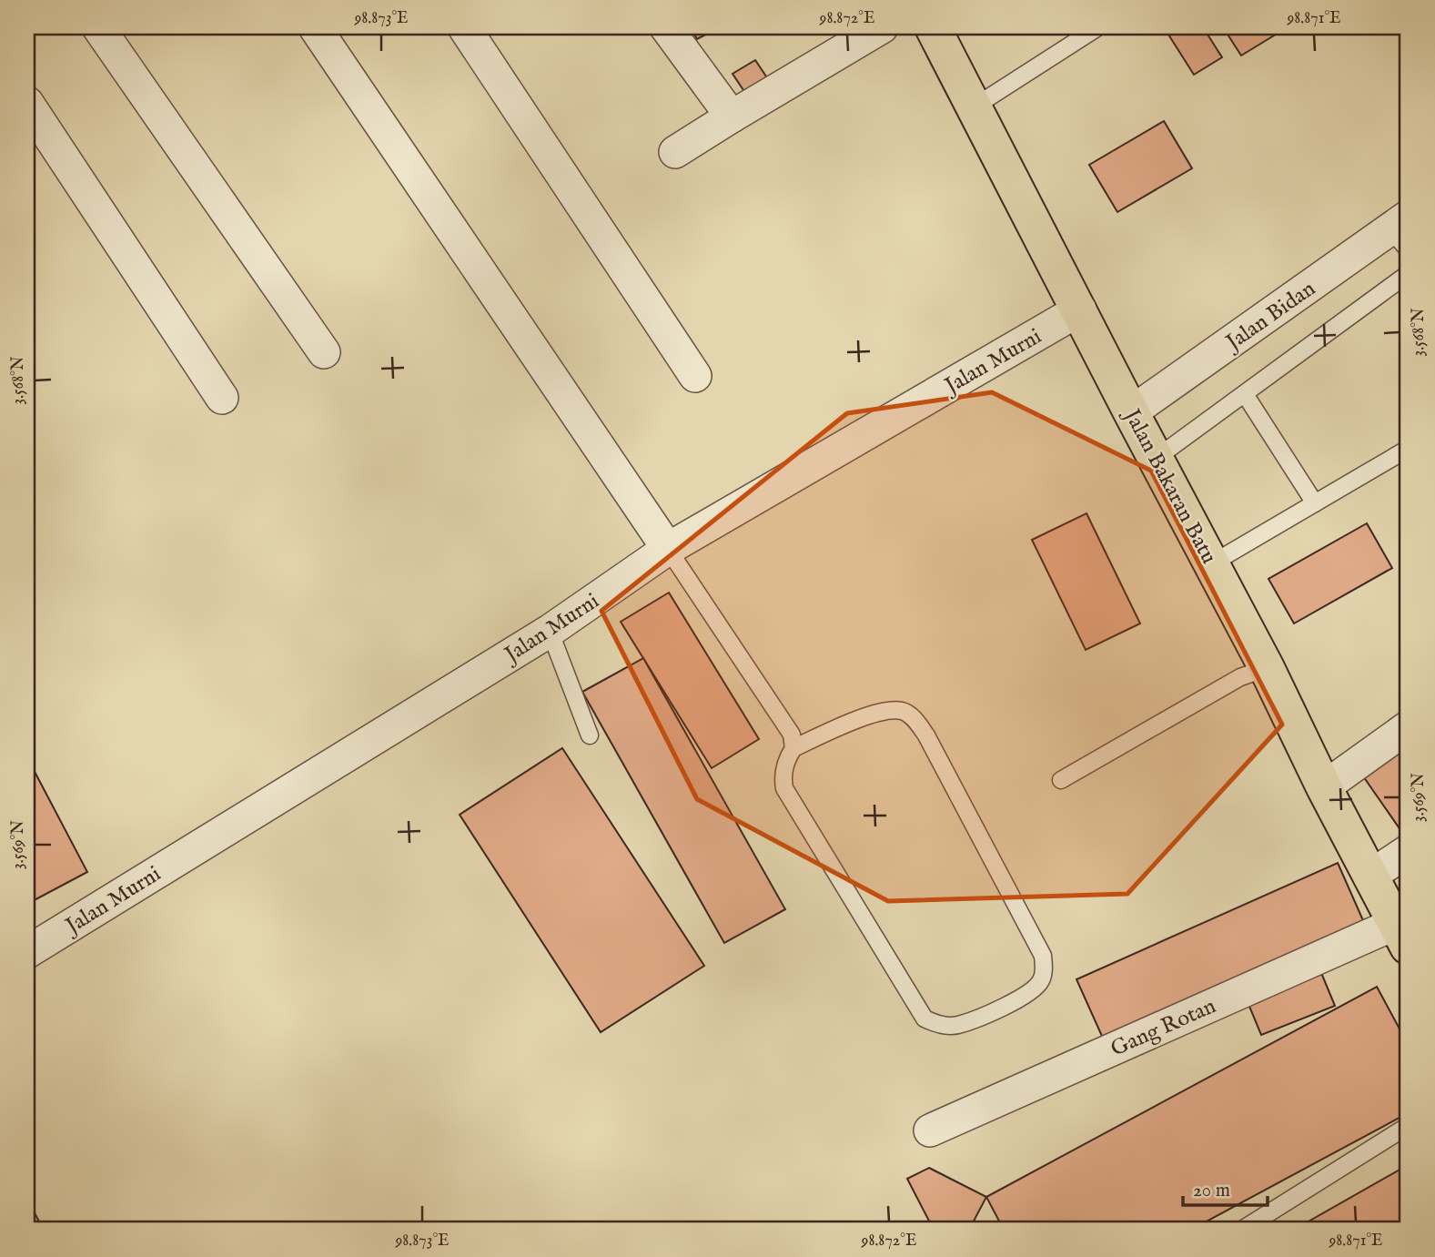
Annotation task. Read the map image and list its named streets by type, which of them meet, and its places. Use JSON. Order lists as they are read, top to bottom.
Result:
{
  "streets": {
    "highway": ["Jalan Bakaran Batu"],
    "street": ["Jalan Bidan", "Jalan Murni", "Gang Rotan"]
  },
  "crossings": [
    ["Jalan Bidan", "Jalan Bakaran Batu"],
    ["Jalan Murni", "Jalan Bakaran Batu"],
    ["Jalan Bakaran Batu", "Gang Rotan"]
  ],
  "scale_bar": "20 m",
  "coordinates": [
    "98.873°E",
    "98.872°E",
    "98.871°E",
    "3.568°N",
    "3.569°N"
  ]
}
